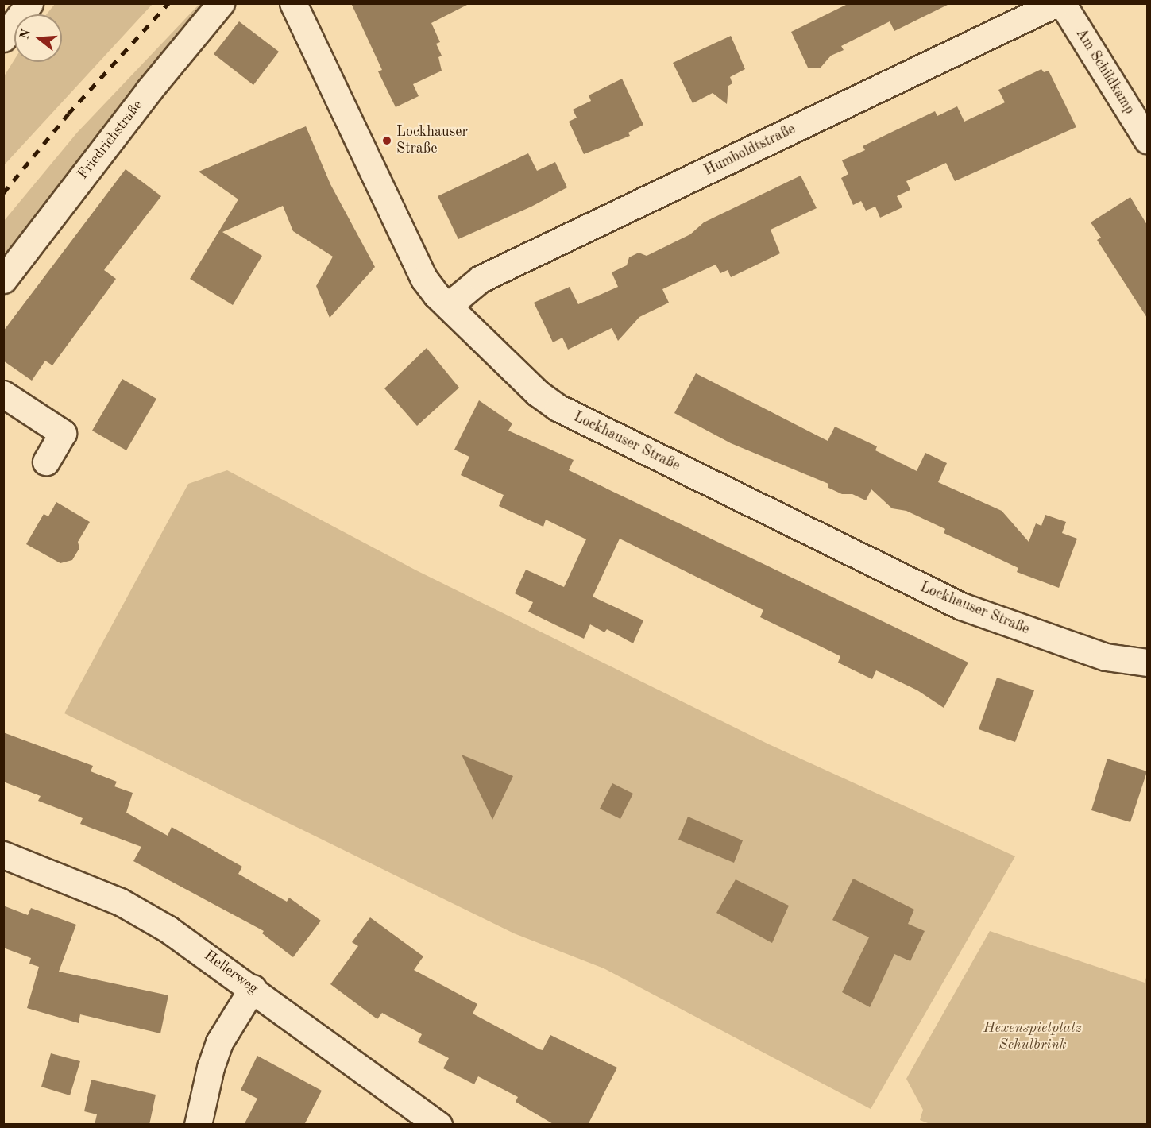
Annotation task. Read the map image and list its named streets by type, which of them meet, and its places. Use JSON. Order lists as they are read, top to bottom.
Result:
{
  "streets": {
    "street": [
      "Am Schildkamp",
      "Friedrichstraße",
      "Humboldtstraße",
      "Lockhauser Straße",
      "Hellerweg"
    ]
  },
  "crossings": [
    ["Humboldtstraße", "Lockhauser Straße"]
  ],
  "parks": ["Hexenspielplatz Schulbrink"],
  "places": ["Lockhauser Straße"],
  "north": "left"
}
